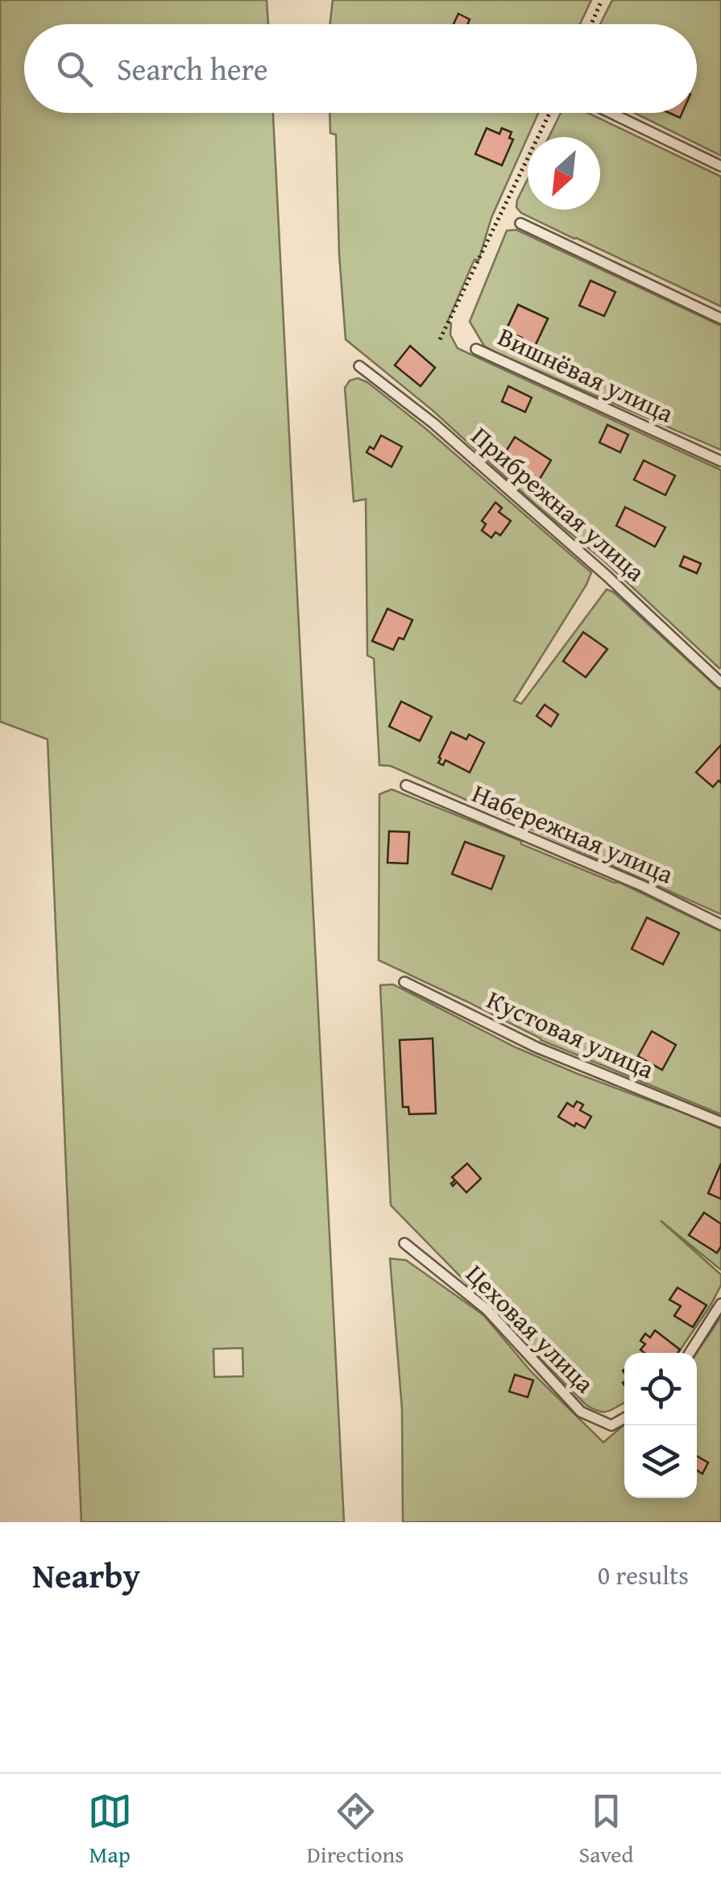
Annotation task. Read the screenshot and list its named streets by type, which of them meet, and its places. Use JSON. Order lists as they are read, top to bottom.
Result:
{
  "streets": {
    "lane": [
      "Вишнёвая улица",
      "Прибрежная улица",
      "Набережная улица",
      "Кустовая улица",
      "Цеховая улица"
    ]
  },
  "north": "bottom left",
  "page": {
    "search": "Search here",
    "heading": ["Nearby", "0 results"],
    "nav": ["Map", "Directions", "Saved"]
  }
}
